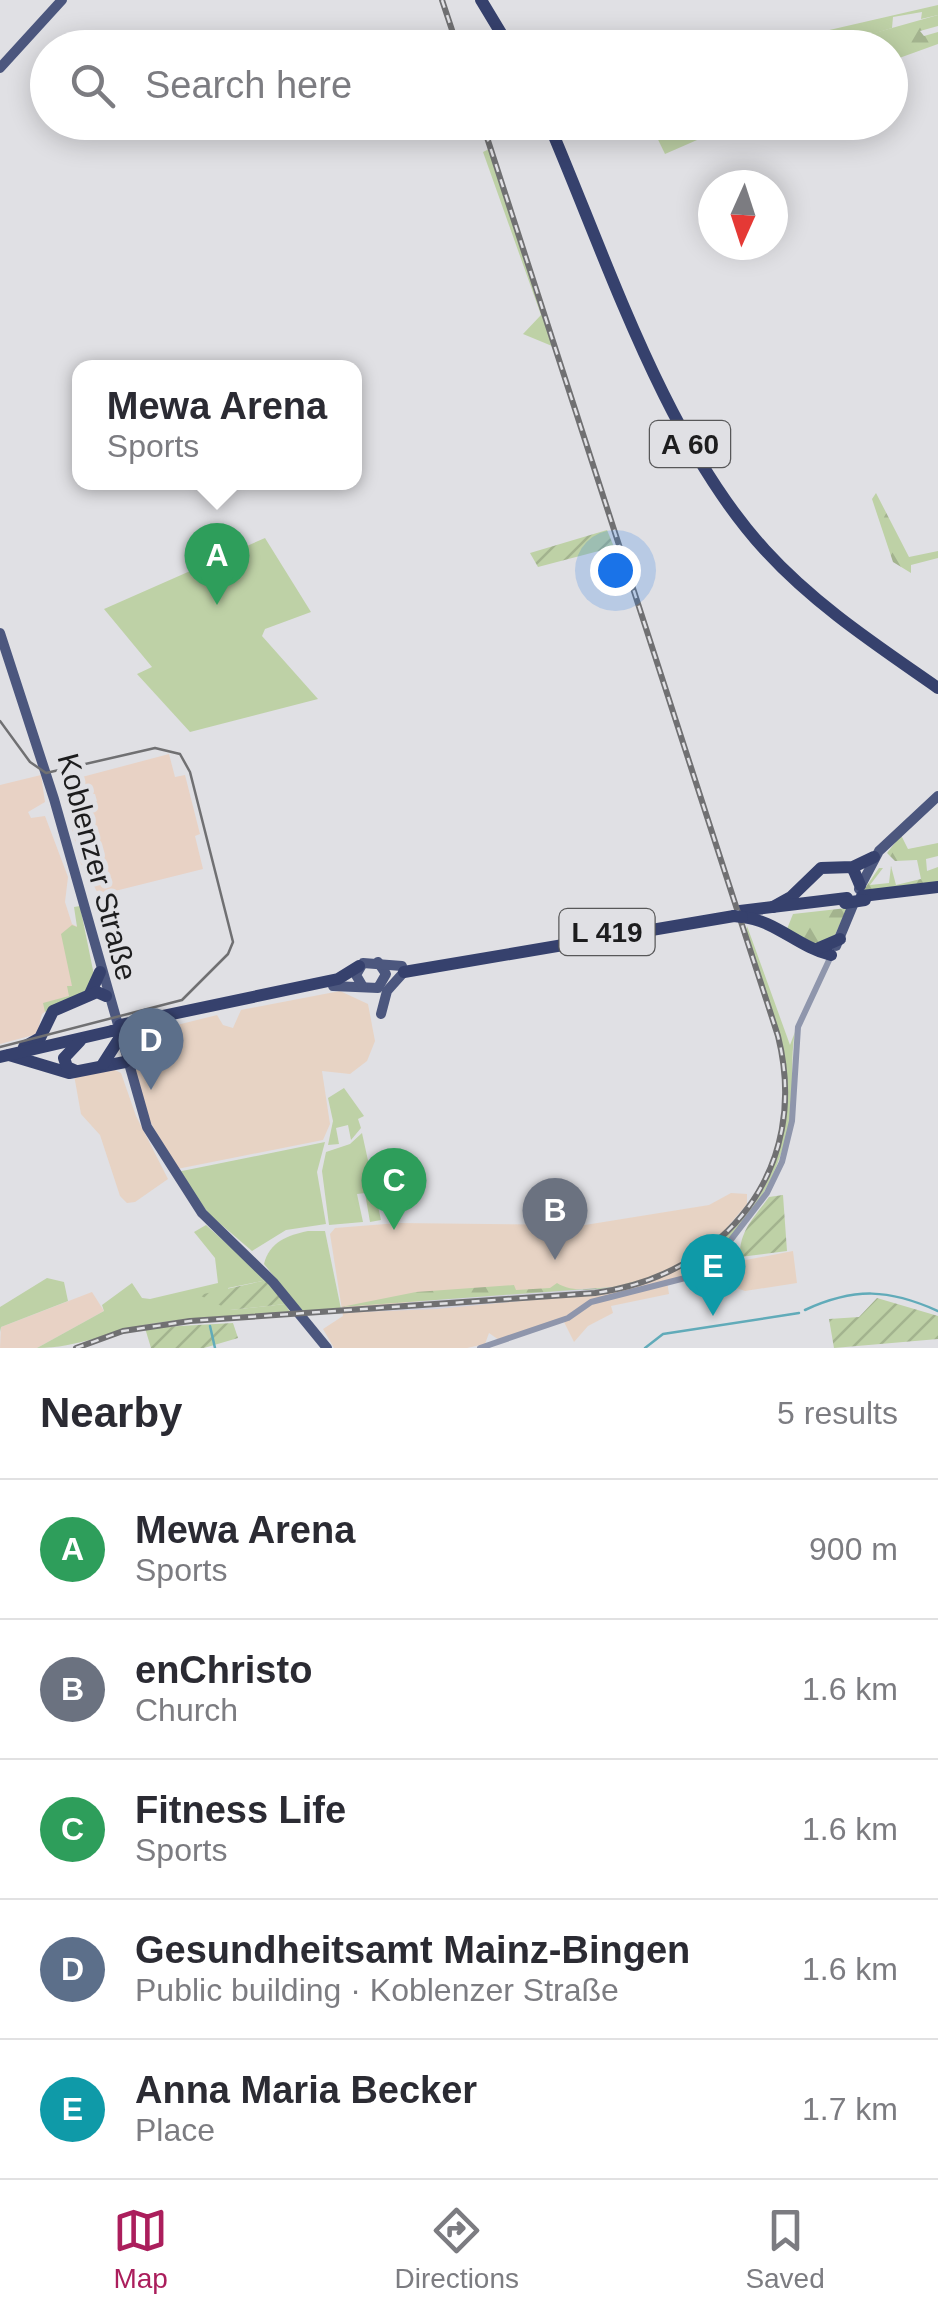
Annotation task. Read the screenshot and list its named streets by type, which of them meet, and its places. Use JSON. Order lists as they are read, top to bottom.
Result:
{
  "streets": {
    "highway": ["A 60", "L 419"],
    "main road": ["Koblenzer Straße"]
  },
  "crossings": [
    ["Koblenzer Straße", "L 419"]
  ],
  "north": "bottom",
  "page": {
    "search": "Search here",
    "popup": ["Mewa Arena", "Sports"],
    "pins": [
      "A",
      "D",
      "C",
      "B",
      "E"
    ],
    "heading": ["Nearby", "5 results"],
    "list": [
      {
        "mark": "A",
        "name": "Mewa Arena",
        "note": "Sports",
        "value": "900 m"
      },
      {
        "mark": "B",
        "name": "enChristo",
        "note": "Church",
        "value": "1.6 km"
      },
      {
        "mark": "C",
        "name": "Fitness Life",
        "note": "Sports",
        "value": "1.6 km"
      },
      {
        "mark": "D",
        "name": "Gesundheitsamt Mainz-Bingen",
        "note": "Public building · Koblenzer Straße",
        "value": "1.6 km"
      },
      {
        "mark": "E",
        "name": "Anna Maria Becker",
        "note": "Place",
        "value": "1.7 km"
      }
    ],
    "nav": ["Map", "Directions", "Saved"]
  }
}
